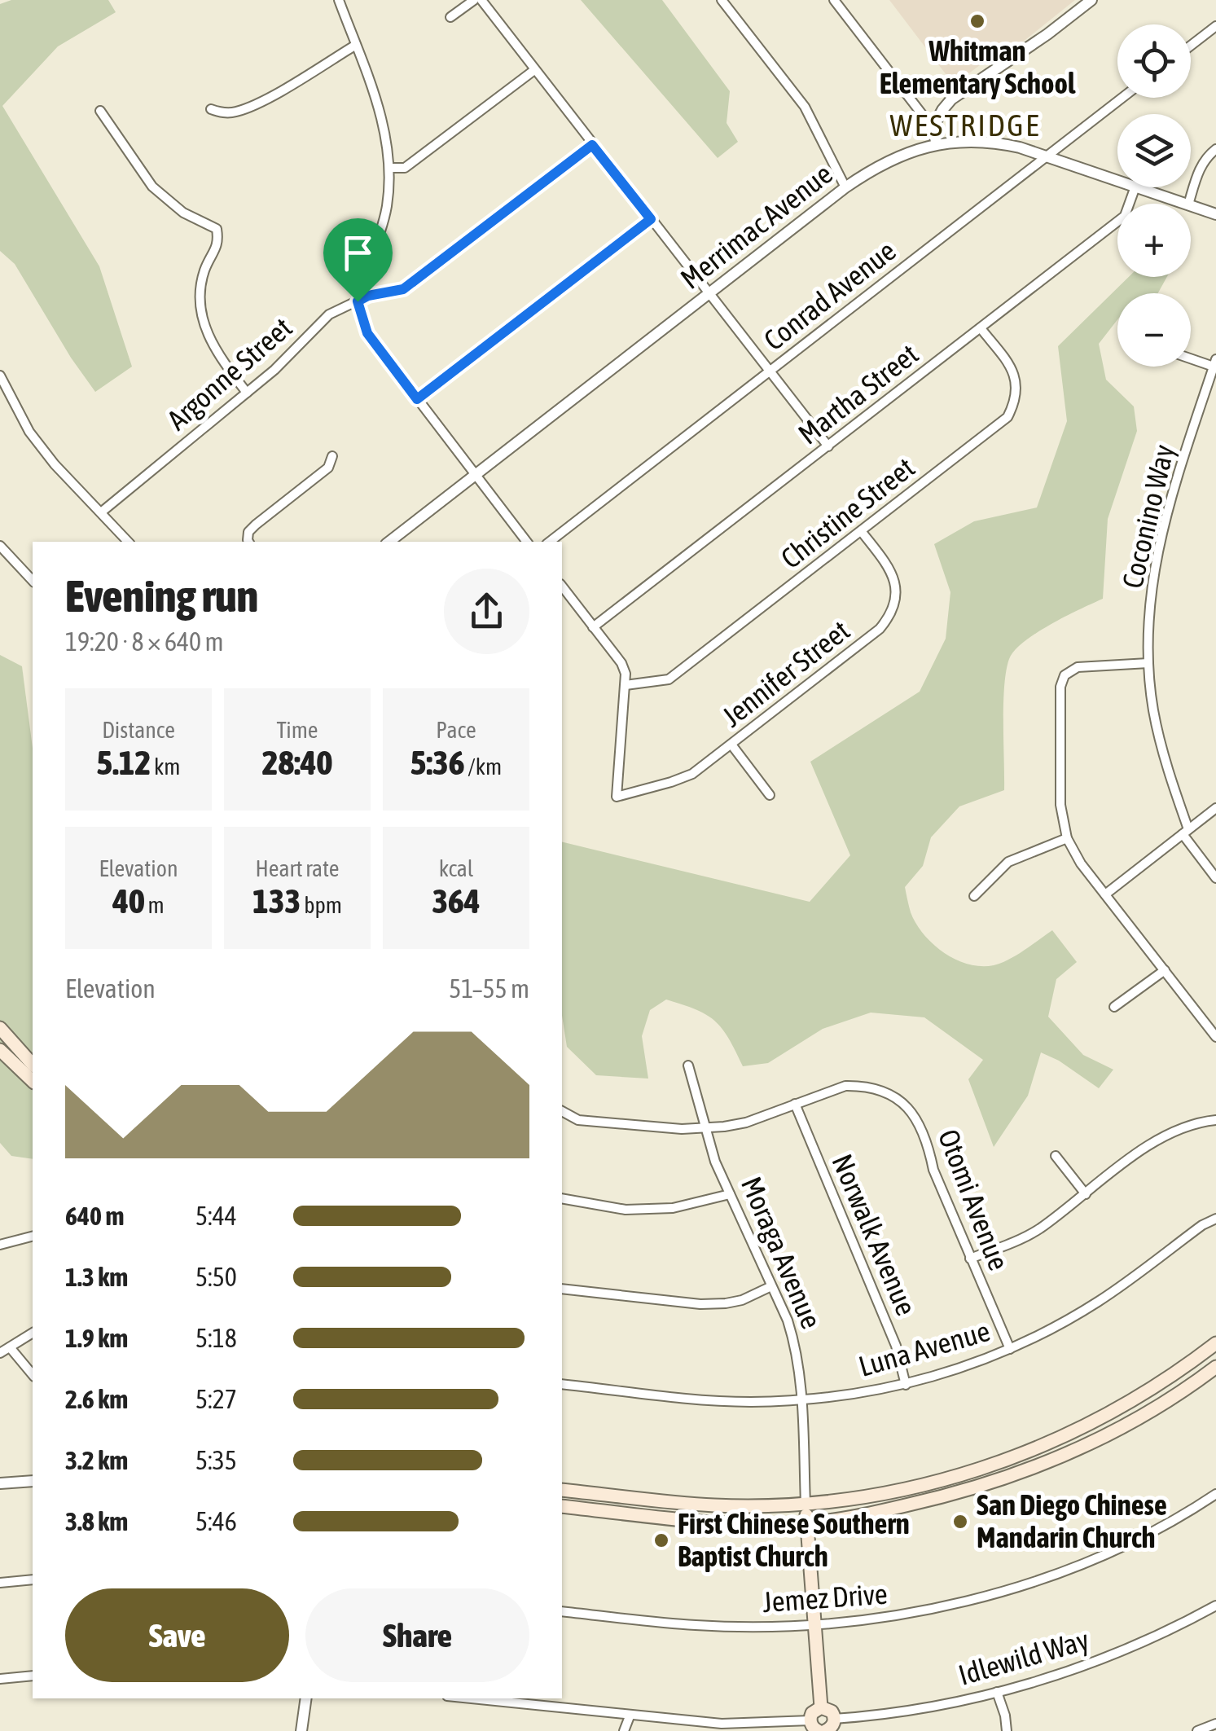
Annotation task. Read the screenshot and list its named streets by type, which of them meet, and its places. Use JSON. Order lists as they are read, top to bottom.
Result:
{
  "streets": {
    "main road": ["Moraga Avenue"],
    "street": [
      "Merrimac Avenue",
      "Conrad Avenue",
      "Argonne Street",
      "Martha Street",
      "Christine Street",
      "Coconino Way",
      "Jennifer Street",
      "Otomi Avenue",
      "Norwalk Avenue",
      "Luna Avenue",
      "Jemez Drive",
      "Idlewild Way"
    ]
  },
  "crossings": [
    ["Merrimac Avenue", "Conrad Avenue"],
    ["Martha Street", "Christine Street"],
    ["Christine Street", "Jennifer Street"],
    ["Otomi Avenue", "Norwalk Avenue"],
    ["Otomi Avenue", "Luna Avenue"],
    ["Norwalk Avenue", "Luna Avenue"],
    ["Moraga Avenue", "Luna Avenue"],
    ["Moraga Avenue", "Jemez Drive"]
  ],
  "districts": ["WESTRIDGE"],
  "places": ["Whitman Elementary School", "San Diego Chinese Mandarin Church", "First Chinese Southern Baptist Church"],
  "page": {
    "map_buttons": ["+", "−"],
    "heading": ["Evening run", "19:20 · 8 × 640 m"],
    "stats": [
      ["Distance", "5.12 km"],
      ["Time", "28:40"],
      ["Pace", "5:36 /km"],
      ["Elevation", "40 m"],
      ["Heart rate", "133 bpm"],
      ["kcal", "364"]
    ],
    "chart": ["Elevation", "51–55 m"],
    "list": [
      {
        "name": "640 m",
        "note": "5:44"
      },
      {
        "name": "1.3 km",
        "note": "5:50"
      },
      {
        "name": "1.9 km",
        "note": "5:18"
      },
      {
        "name": "2.6 km",
        "note": "5:27"
      },
      {
        "name": "3.2 km",
        "note": "5:35"
      },
      {
        "name": "3.8 km",
        "note": "5:46"
      }
    ],
    "buttons": ["Save", "Share"]
  }
}
